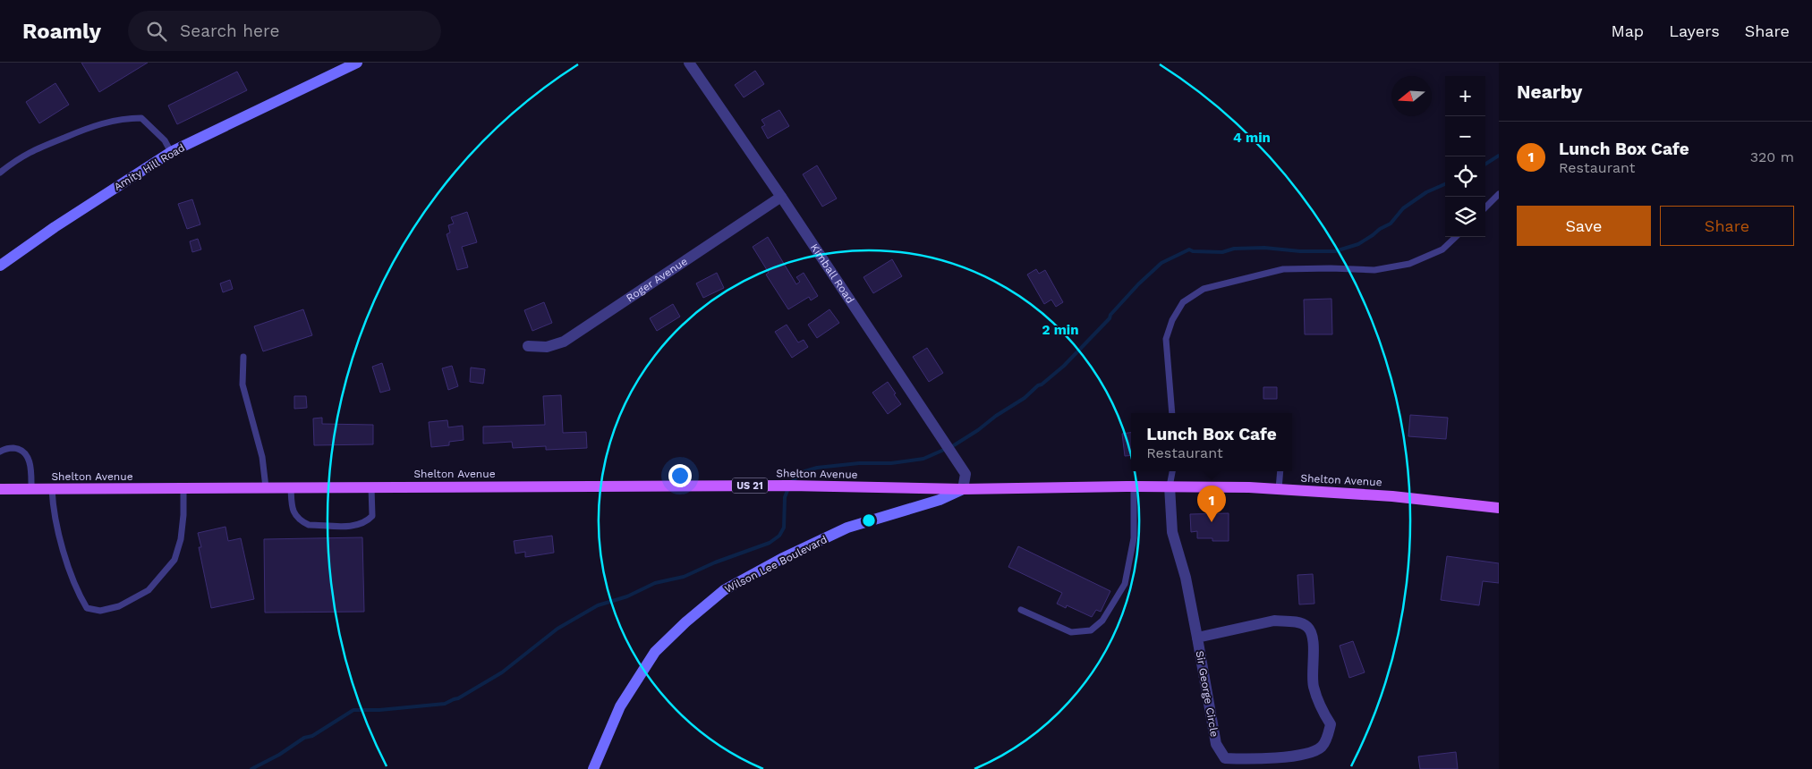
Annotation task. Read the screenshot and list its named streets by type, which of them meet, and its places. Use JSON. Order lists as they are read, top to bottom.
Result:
{
  "streets": {
    "main road": ["Shelton Avenue", "US 21"],
    "street": [
      "Amity Hill Road",
      "Kimball Road",
      "Roger Avenue",
      "Wilson Lee Boulevard",
      "Sir George Circle"
    ]
  },
  "crossings": [
    ["Kimball Road", "Roger Avenue"],
    ["Kimball Road", "Shelton Avenue"],
    ["Kimball Road", "Wilson Lee Boulevard"],
    ["Shelton Avenue", "Wilson Lee Boulevard"],
    ["Shelton Avenue", "Sir George Circle"]
  ],
  "north": "left",
  "page": {
    "header": "Roamly",
    "search": "Search here",
    "nav": ["Map", "Layers", "Share"],
    "heading": "Nearby",
    "map_buttons": ["+", "−"],
    "list": [
      {
        "mark": "1",
        "name": "Lunch Box Cafe",
        "note": "Restaurant",
        "value": "320 m"
      }
    ],
    "buttons": ["Save", "Share"],
    "popup": ["Lunch Box Cafe", "Restaurant"],
    "pins": "1"
  },
  "rings": ["4 min", "2 min"]
}
